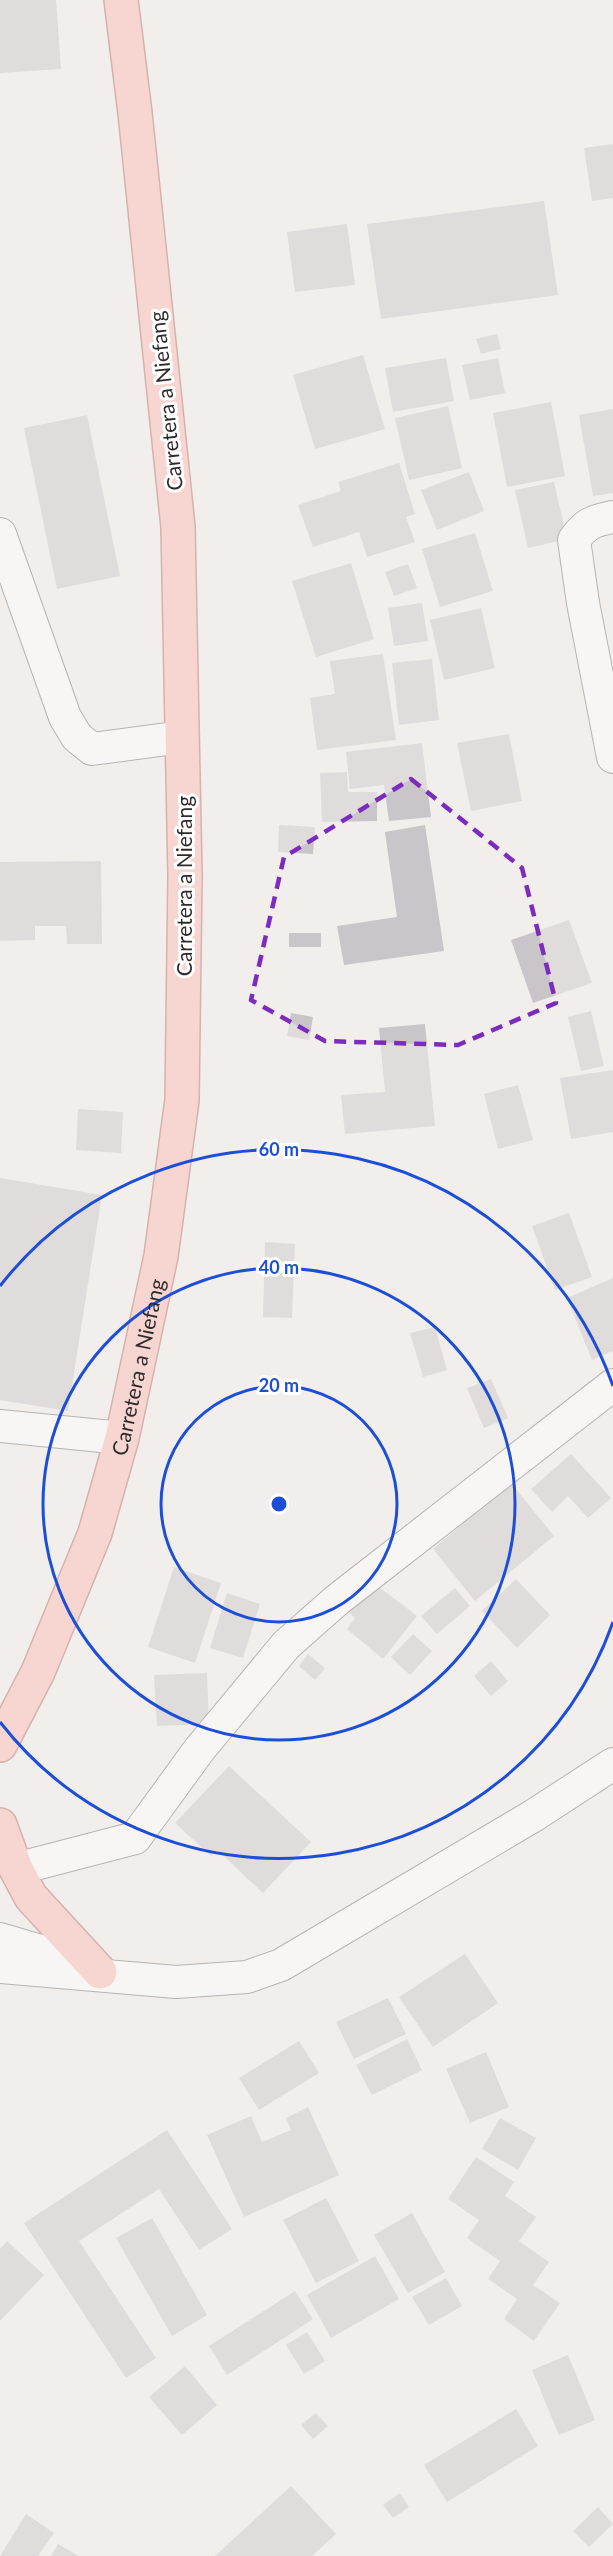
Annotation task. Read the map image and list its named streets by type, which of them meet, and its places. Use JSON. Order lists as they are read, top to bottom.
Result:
{
  "streets": {
    "main road": ["Carretera a Niefang"]
  },
  "rings": ["60 m", "40 m", "20 m"]
}
